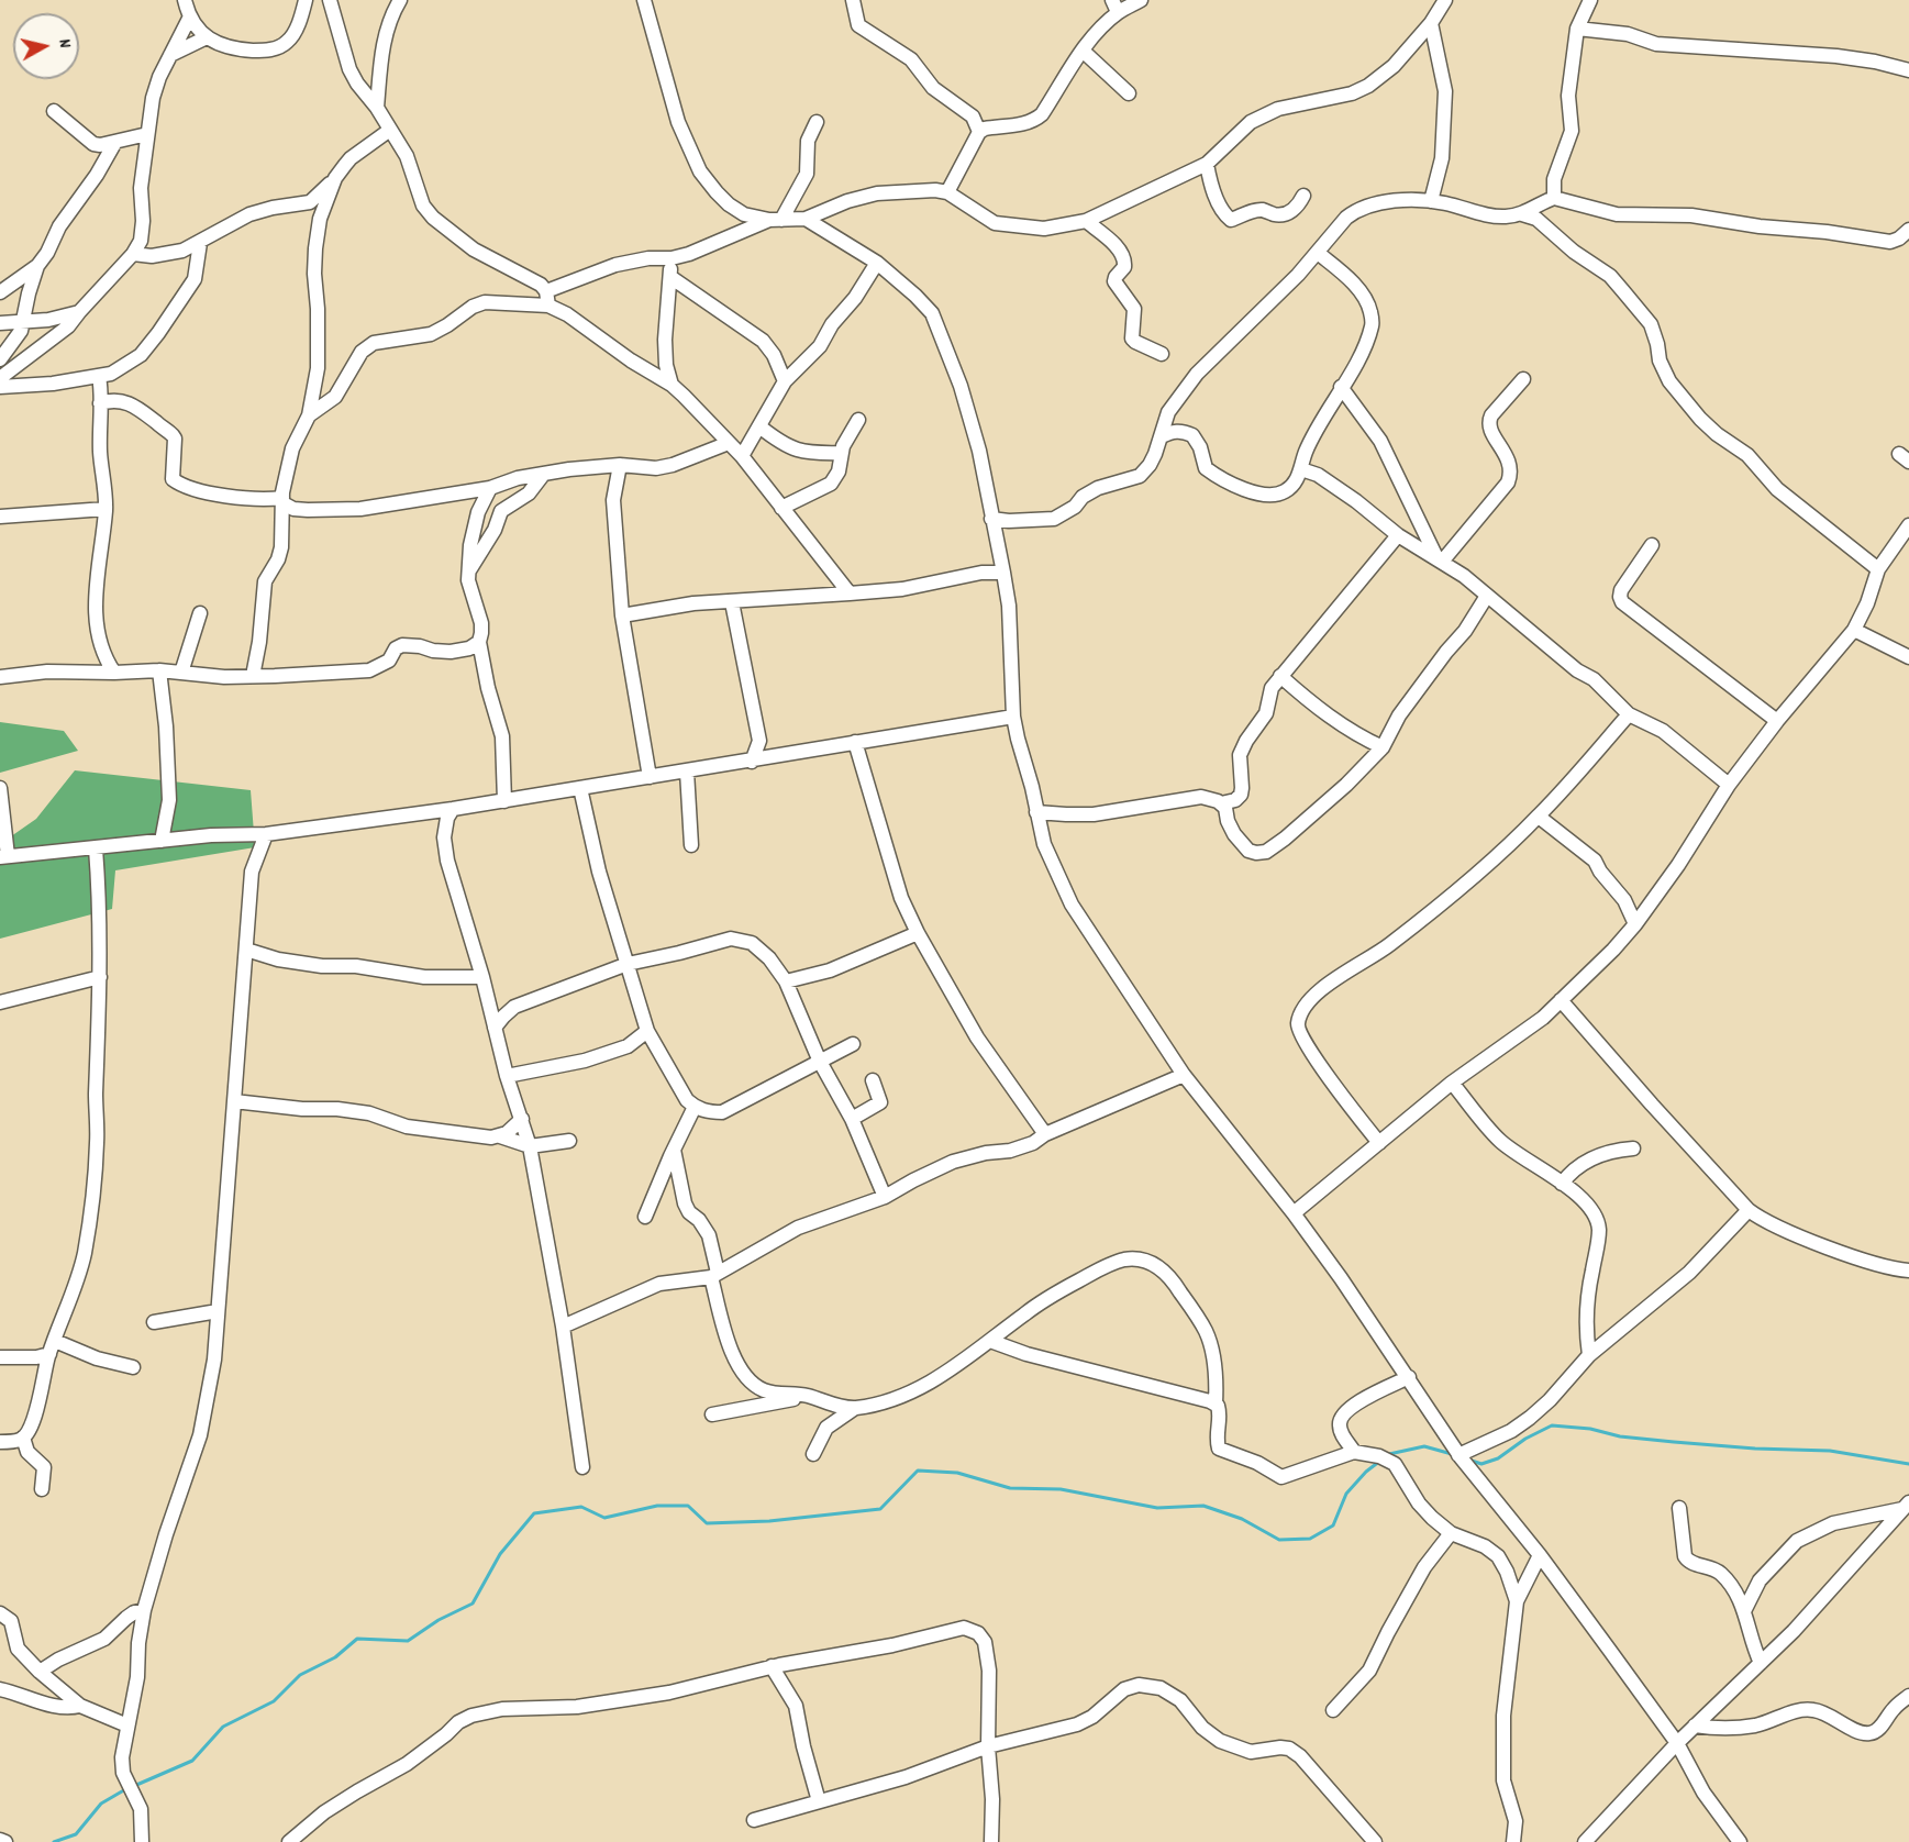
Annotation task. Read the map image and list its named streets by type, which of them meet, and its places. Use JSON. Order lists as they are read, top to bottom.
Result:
{
  "north": "right"
}
